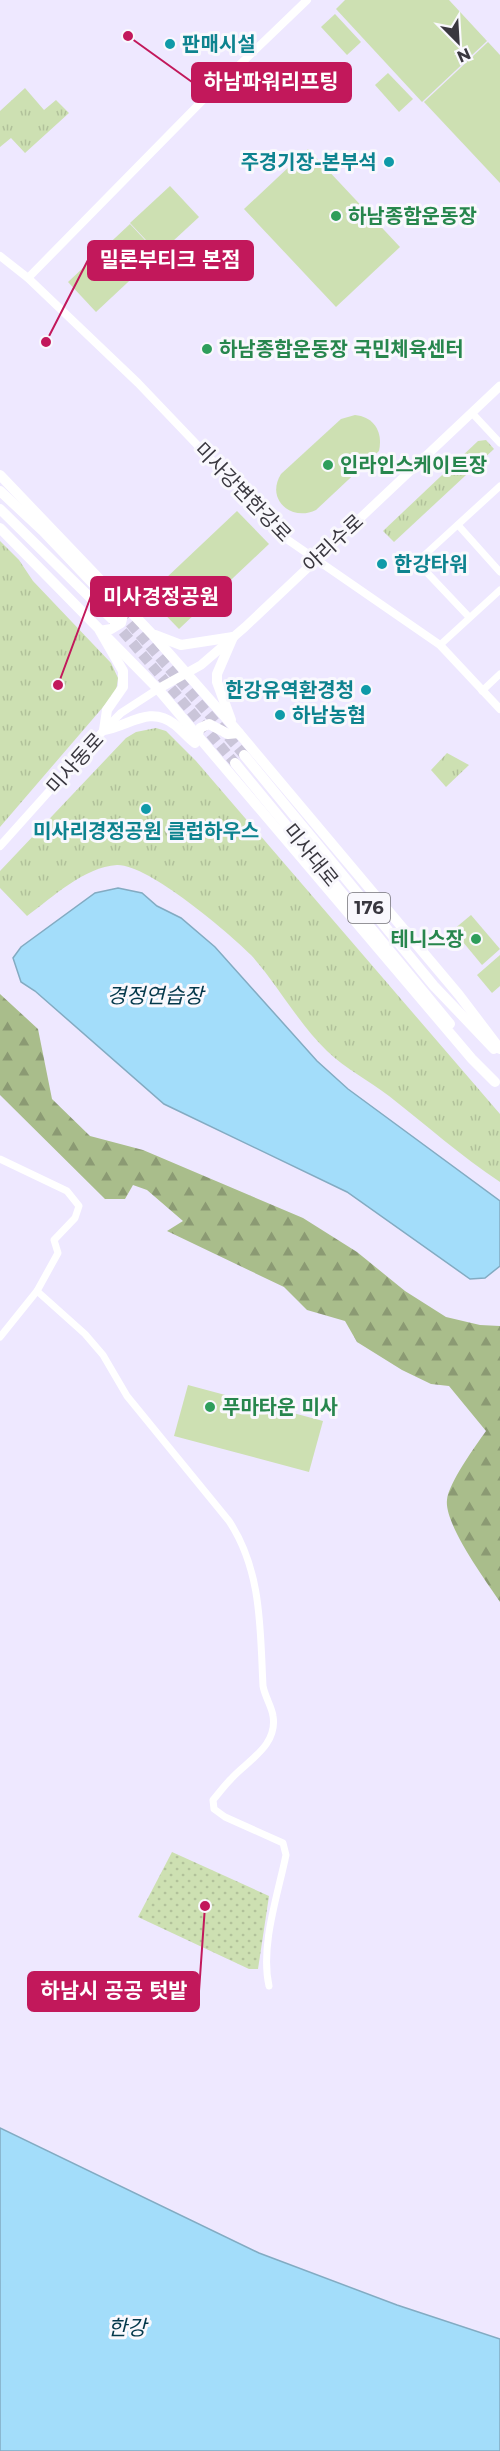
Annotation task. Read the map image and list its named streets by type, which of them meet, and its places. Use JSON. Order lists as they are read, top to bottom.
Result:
{
  "streets": {
    "main road": ["아리수로", "미사대로", "176"],
    "street": ["미사강변한강로", "미사동로"]
  },
  "crossings": [
    ["미사강변한강로", "아리수로"],
    ["아리수로", "미사동로"]
  ],
  "water": ["경정연습장", "한강"],
  "places": [
    "하남파워리프팅",
    "판매시설",
    "주경기장-본부석",
    "하남종합운동장",
    "밀론부티크 본점",
    "하남종합운동장 국민체육센터",
    "인라인스케이트장",
    "한강타워",
    "미사경정공원",
    "한강유역환경청",
    "하남농협",
    "미사리경정공원 클럽하우스",
    "테니스장",
    "푸마타운 미사",
    "하남시 공공 텃밭"
  ],
  "north": "bottom right"
}
